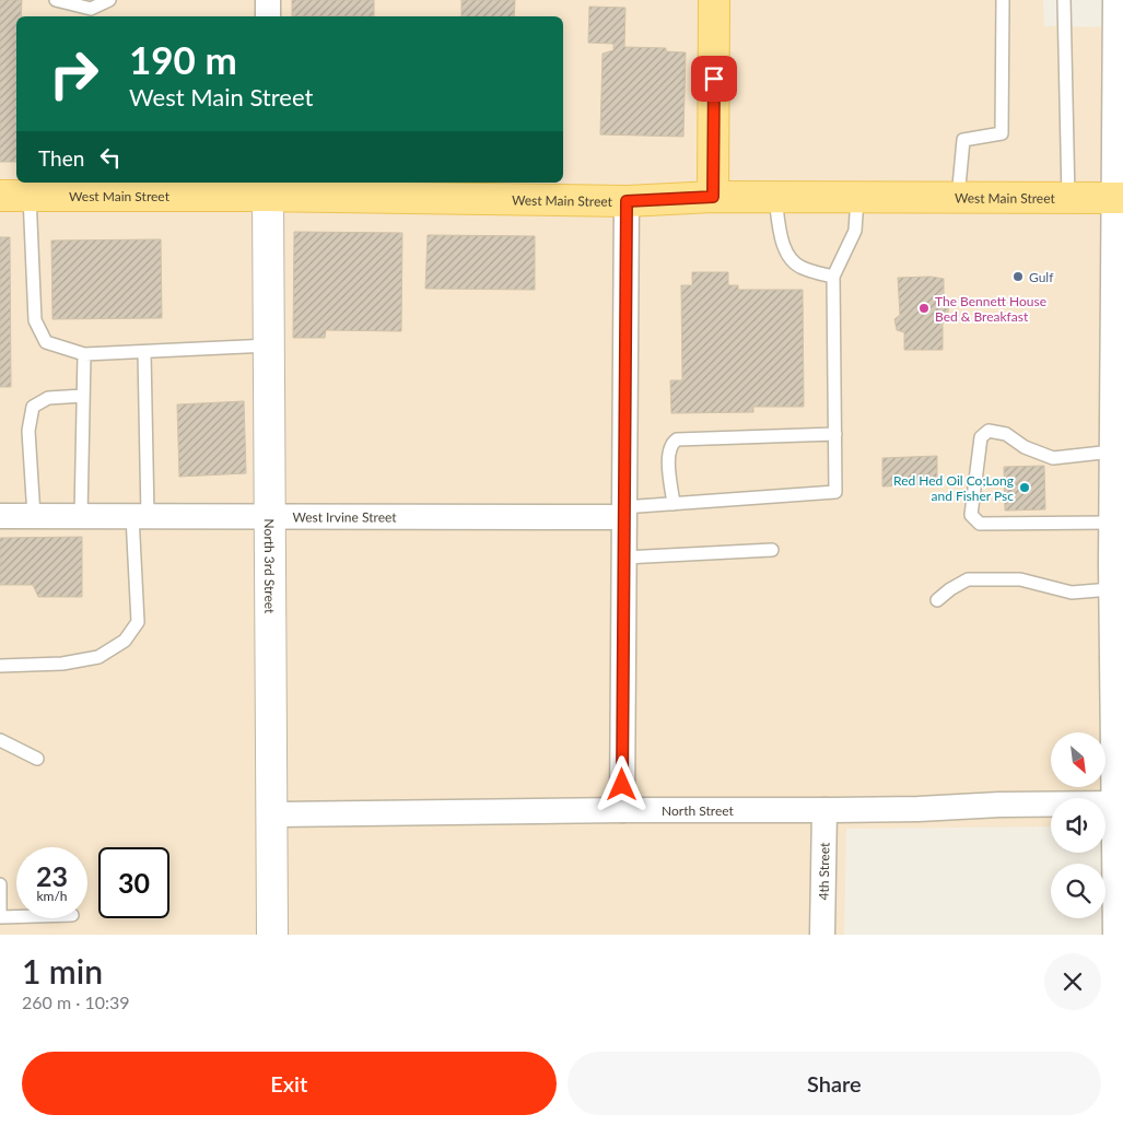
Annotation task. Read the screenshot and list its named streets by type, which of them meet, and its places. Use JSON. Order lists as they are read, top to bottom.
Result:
{
  "streets": {
    "main road": ["West Main Street"],
    "street": [
      "West Irvine Street",
      "North 3rd Street",
      "North Street",
      "4th Street"
    ]
  },
  "crossings": [
    ["West Main Street", "North 3rd Street"],
    ["West Irvine Street", "North 3rd Street"],
    ["North 3rd Street", "North Street"],
    ["North Street", "4th Street"]
  ],
  "places": ["Gulf", "The Bennett House Bed & Breakfast", "Red Hed Oil Co;Long and Fisher Psc"],
  "north": "bottom right",
  "page": {
    "turn": ["190 m", "West Main Street"],
    "then": "Then",
    "speed": "23 km/h",
    "limit": "30",
    "heading": ["1 min", "260 m · 10:39"],
    "buttons": ["Exit", "Share"]
  }
}
